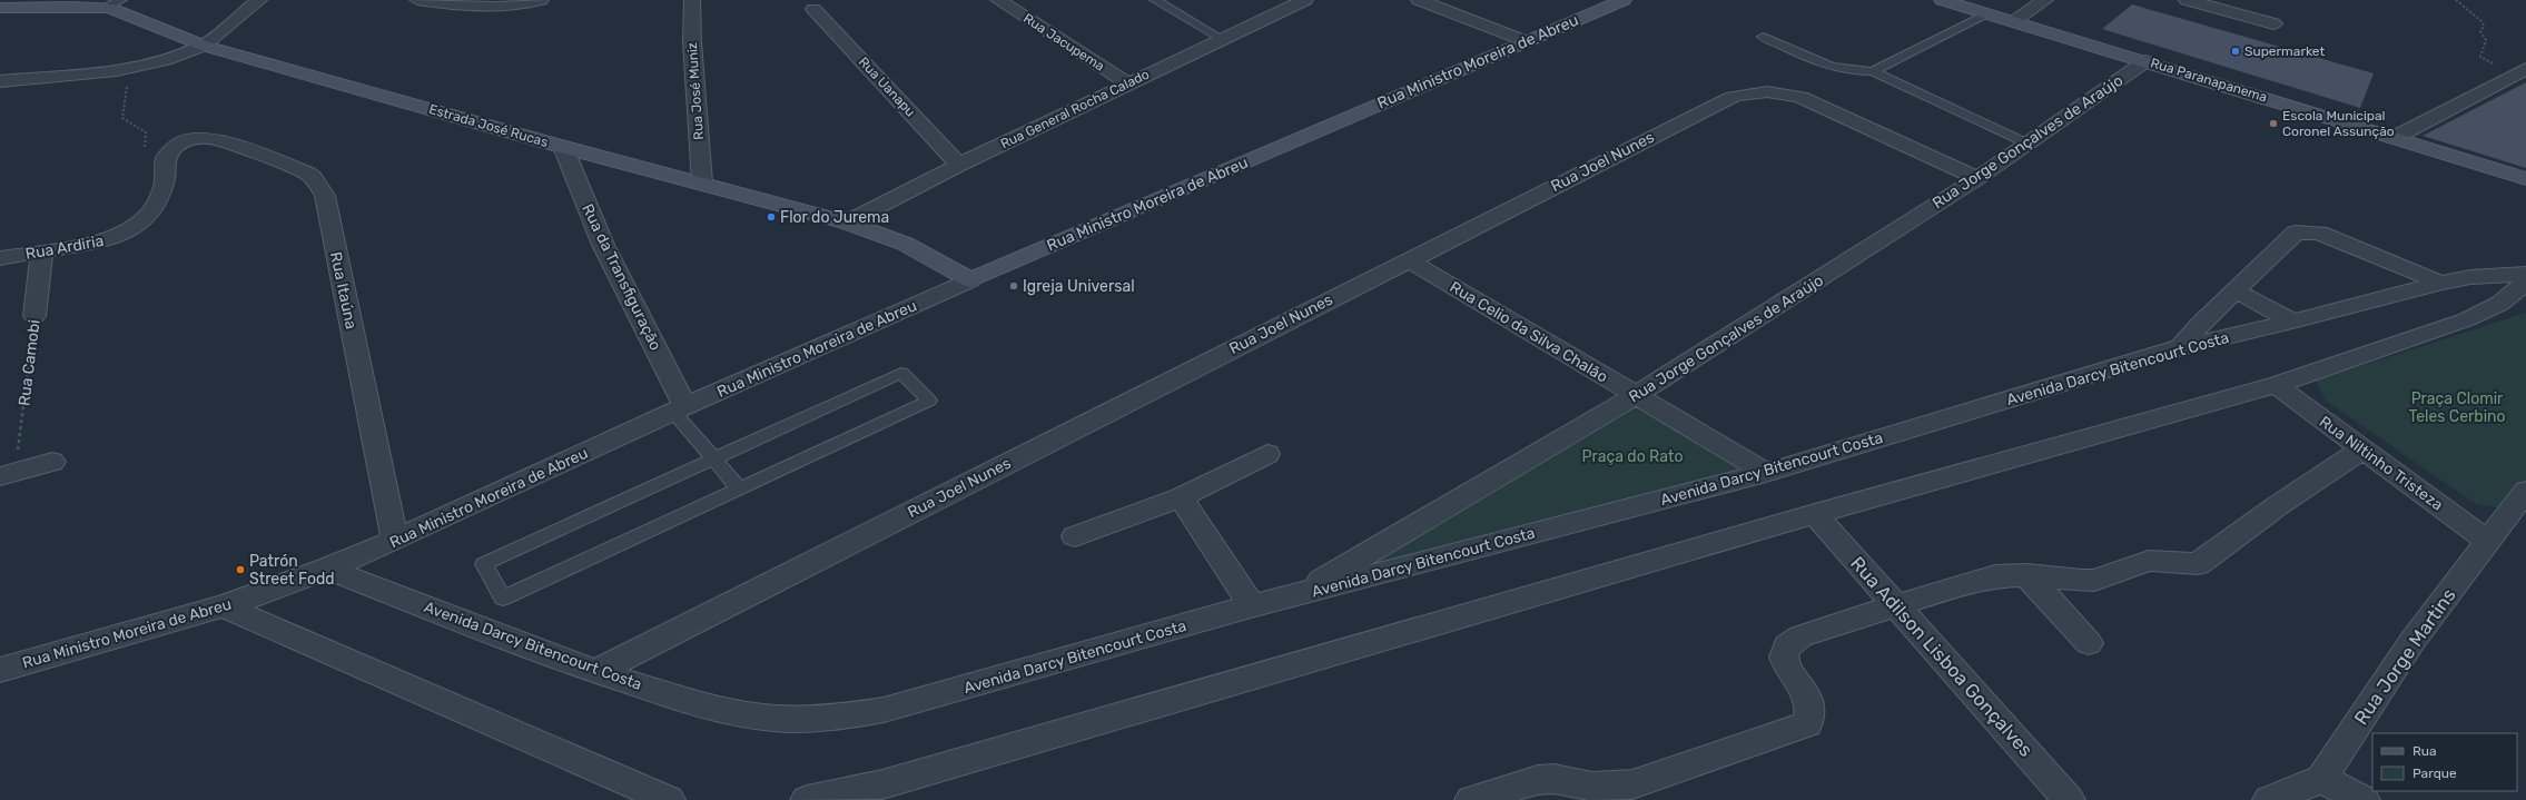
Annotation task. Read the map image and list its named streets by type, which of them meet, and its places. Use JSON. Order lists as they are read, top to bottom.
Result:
{
  "streets": {
    "street": [
      "Rua Jacupema",
      "Rua Ministro Moreira de Abreu",
      "Rua Paranapanema",
      "Rua Uanapu",
      "Rua José Muniz",
      "Rua General Rocha Calado",
      "Estrada José Rucas",
      "Rua Jorge Gonçalves de Araújo",
      "Rua Joel Nunes",
      "Rua Ardiria",
      "Rua da Transfiguração",
      "Rua Itaúna",
      "Rua Celio da Silva Chalão",
      "Rua Camobi",
      "Avenida Darcy Bitencourt Costa",
      "Rua Niltinho Tristeza",
      "Rua Adilson Lisboa Gonçalves",
      "Rua Jorge Martins"
    ]
  },
  "crossings": [
    ["Rua Jacupema", "Rua General Rocha Calado"],
    ["Rua Ministro Moreira de Abreu", "Estrada José Rucas"],
    ["Rua Ministro Moreira de Abreu", "Rua da Transfiguração"],
    ["Rua Ministro Moreira de Abreu", "Rua Itaúna"],
    ["Rua Ministro Moreira de Abreu", "Avenida Darcy Bitencourt Costa"],
    ["Rua Paranapanema", "Rua Jorge Gonçalves de Araújo"],
    ["Rua Uanapu", "Rua General Rocha Calado"],
    ["Rua José Muniz", "Estrada José Rucas"],
    ["Rua General Rocha Calado", "Estrada José Rucas"],
    ["Estrada José Rucas", "Rua da Transfiguração"],
    ["Rua Jorge Gonçalves de Araújo", "Rua Joel Nunes"],
    ["Rua Jorge Gonçalves de Araújo", "Rua Celio da Silva Chalão"],
    ["Rua Jorge Gonçalves de Araújo", "Avenida Darcy Bitencourt Costa"],
    ["Rua Joel Nunes", "Rua Celio da Silva Chalão"],
    ["Rua Joel Nunes", "Avenida Darcy Bitencourt Costa"],
    ["Rua Ardiria", "Rua Itaúna"],
    ["Rua Ardiria", "Rua Camobi"],
    ["Rua Celio da Silva Chalão", "Avenida Darcy Bitencourt Costa"],
    ["Avenida Darcy Bitencourt Costa", "Rua Niltinho Tristeza"],
    ["Avenida Darcy Bitencourt Costa", "Rua Adilson Lisboa Gonçalves"],
    ["Rua Niltinho Tristeza", "Rua Jorge Martins"]
  ],
  "parks": ["Praça Clomir Teles Cerbino", "Praça do Rato"],
  "places": [
    "Supermarket",
    "Escola Municipal Coronel Assunção",
    "Flor do Jurema",
    "Igreja Universal",
    "Patrón Street Fodd"
  ],
  "legend": ["Rua", "Parque"]
}
